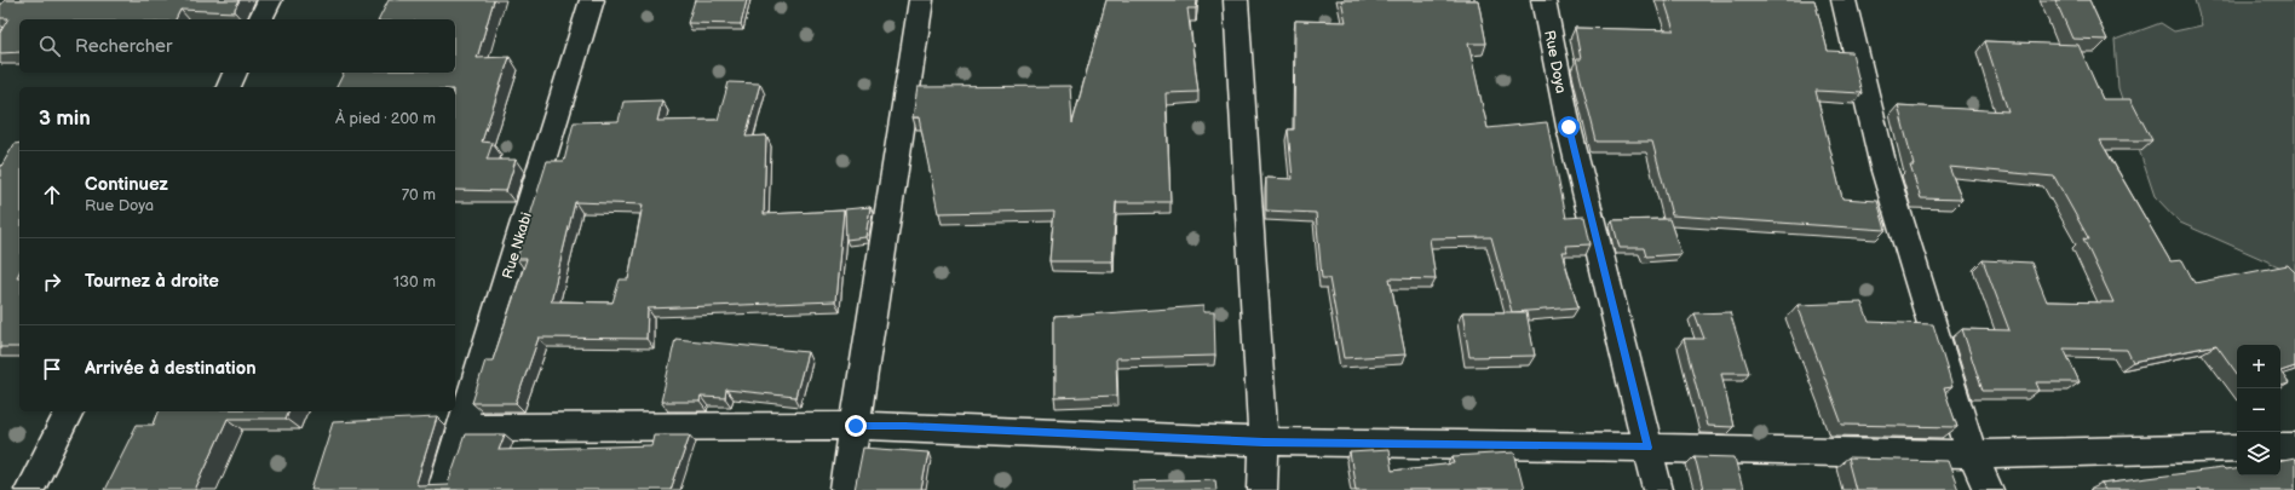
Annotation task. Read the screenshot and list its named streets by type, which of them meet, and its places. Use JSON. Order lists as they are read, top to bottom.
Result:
{
  "streets": {
    "street": ["Rue Doya", "Rue Nkabi"]
  },
  "page": {
    "search": "Rechercher",
    "heading": ["3 min", "À pied · 200 m"],
    "list": [
      ["Continuez", "Rue Doya", "70 m"],
      ["Tournez à droite", "130 m"],
      "Arrivée à destination"
    ],
    "map_buttons": ["+", "−"]
  }
}
